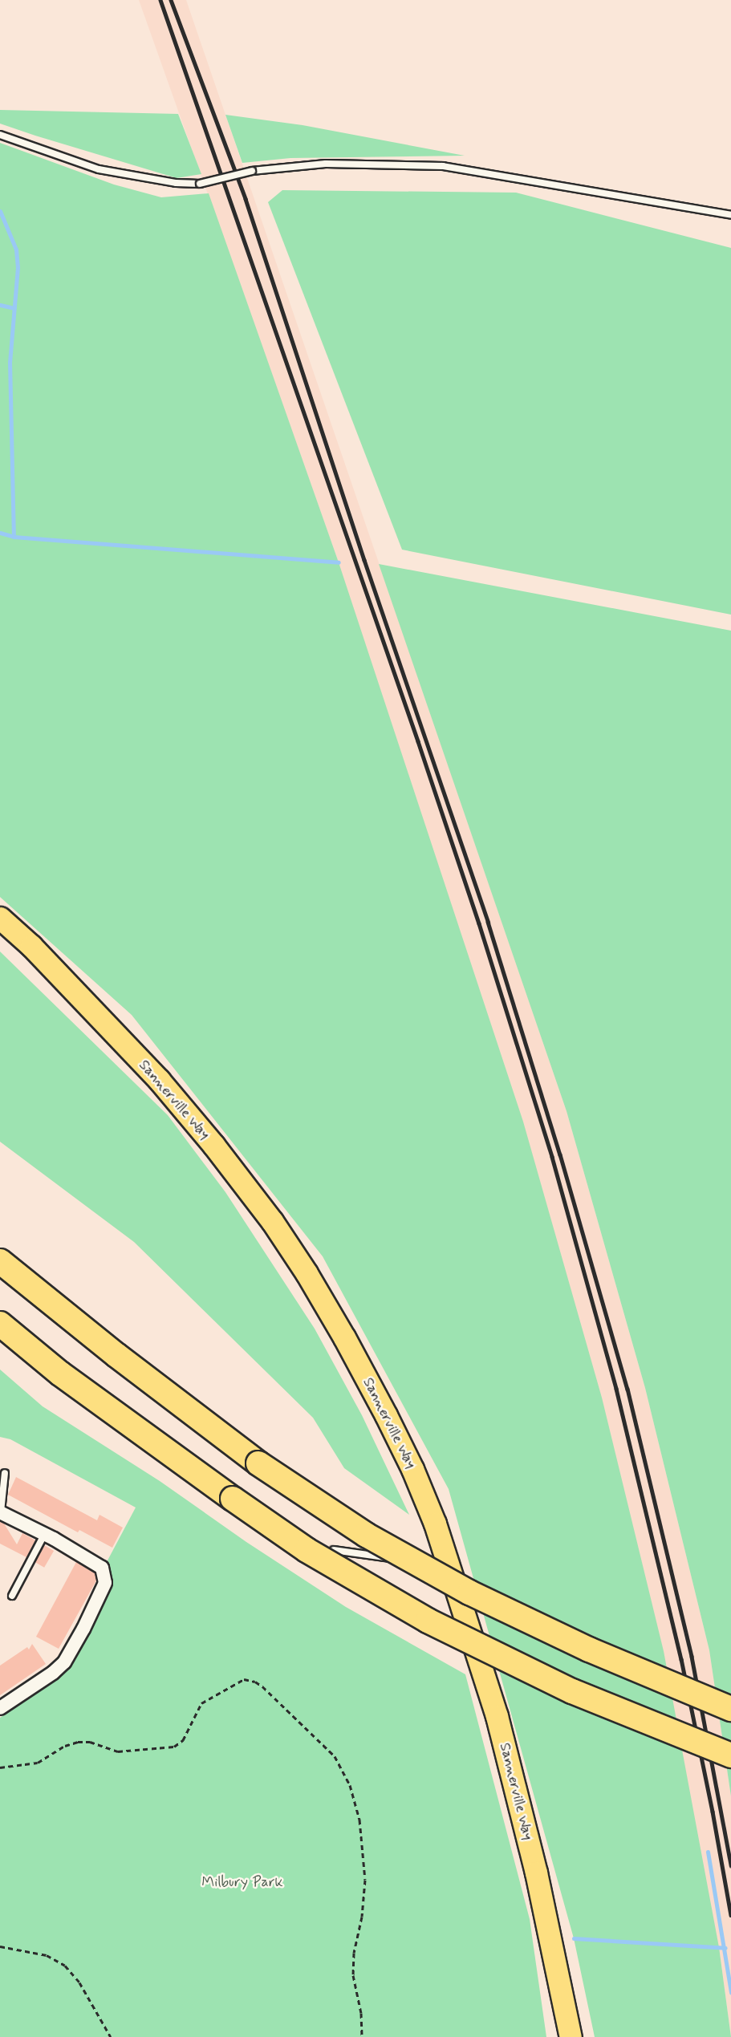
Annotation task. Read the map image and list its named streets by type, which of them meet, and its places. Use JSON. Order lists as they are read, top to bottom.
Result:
{
  "streets": {
    "main road": ["Sannerville Way"]
  },
  "parks": ["Milbury Park"]
}
